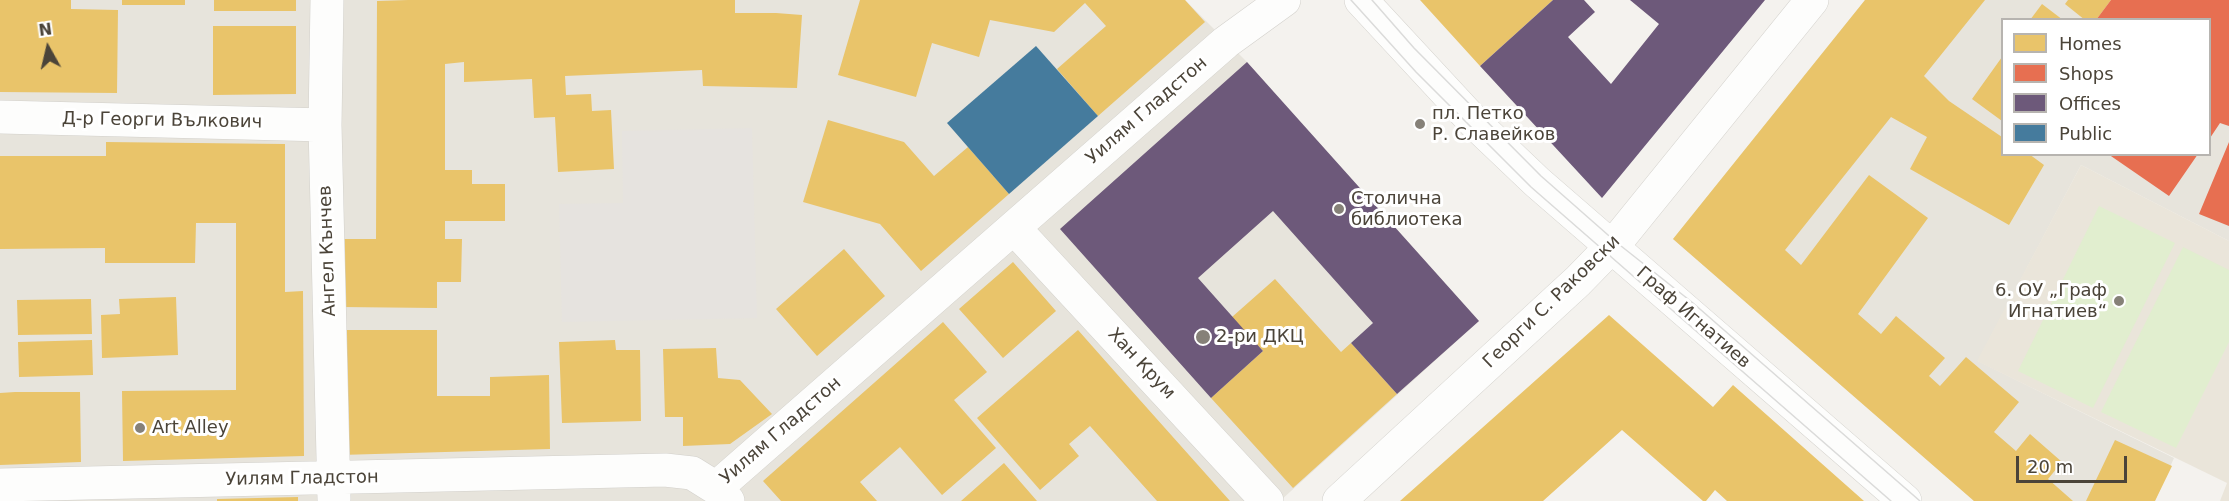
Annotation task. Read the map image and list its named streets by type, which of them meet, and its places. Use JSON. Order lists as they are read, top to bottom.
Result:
{
  "streets": {
    "street": [
      "Уилям Гладстон",
      "Д-р Георги Вълкович",
      "Ангел Кънчев",
      "Георги С. Раковски",
      "Граф Игнатиев",
      "Хан Крум"
    ]
  },
  "crossings": [
    ["Уилям Гладстон", "Ангел Кънчев"],
    ["Уилям Гладстон", "Хан Крум"],
    ["Д-р Георги Вълкович", "Ангел Кънчев"],
    ["Георги С. Раковски", "Граф Игнатиев"]
  ],
  "places": [
    "пл. Петко Р. Славейков",
    "Столична библиотека",
    "6. ОУ „Граф Игнатиев“",
    "2-ри ДКЦ",
    "Art Alley"
  ],
  "legend": [
    "Homes",
    "Shops",
    "Offices",
    "Public"
  ],
  "scale_bar": "20 m",
  "north": "top"
}
